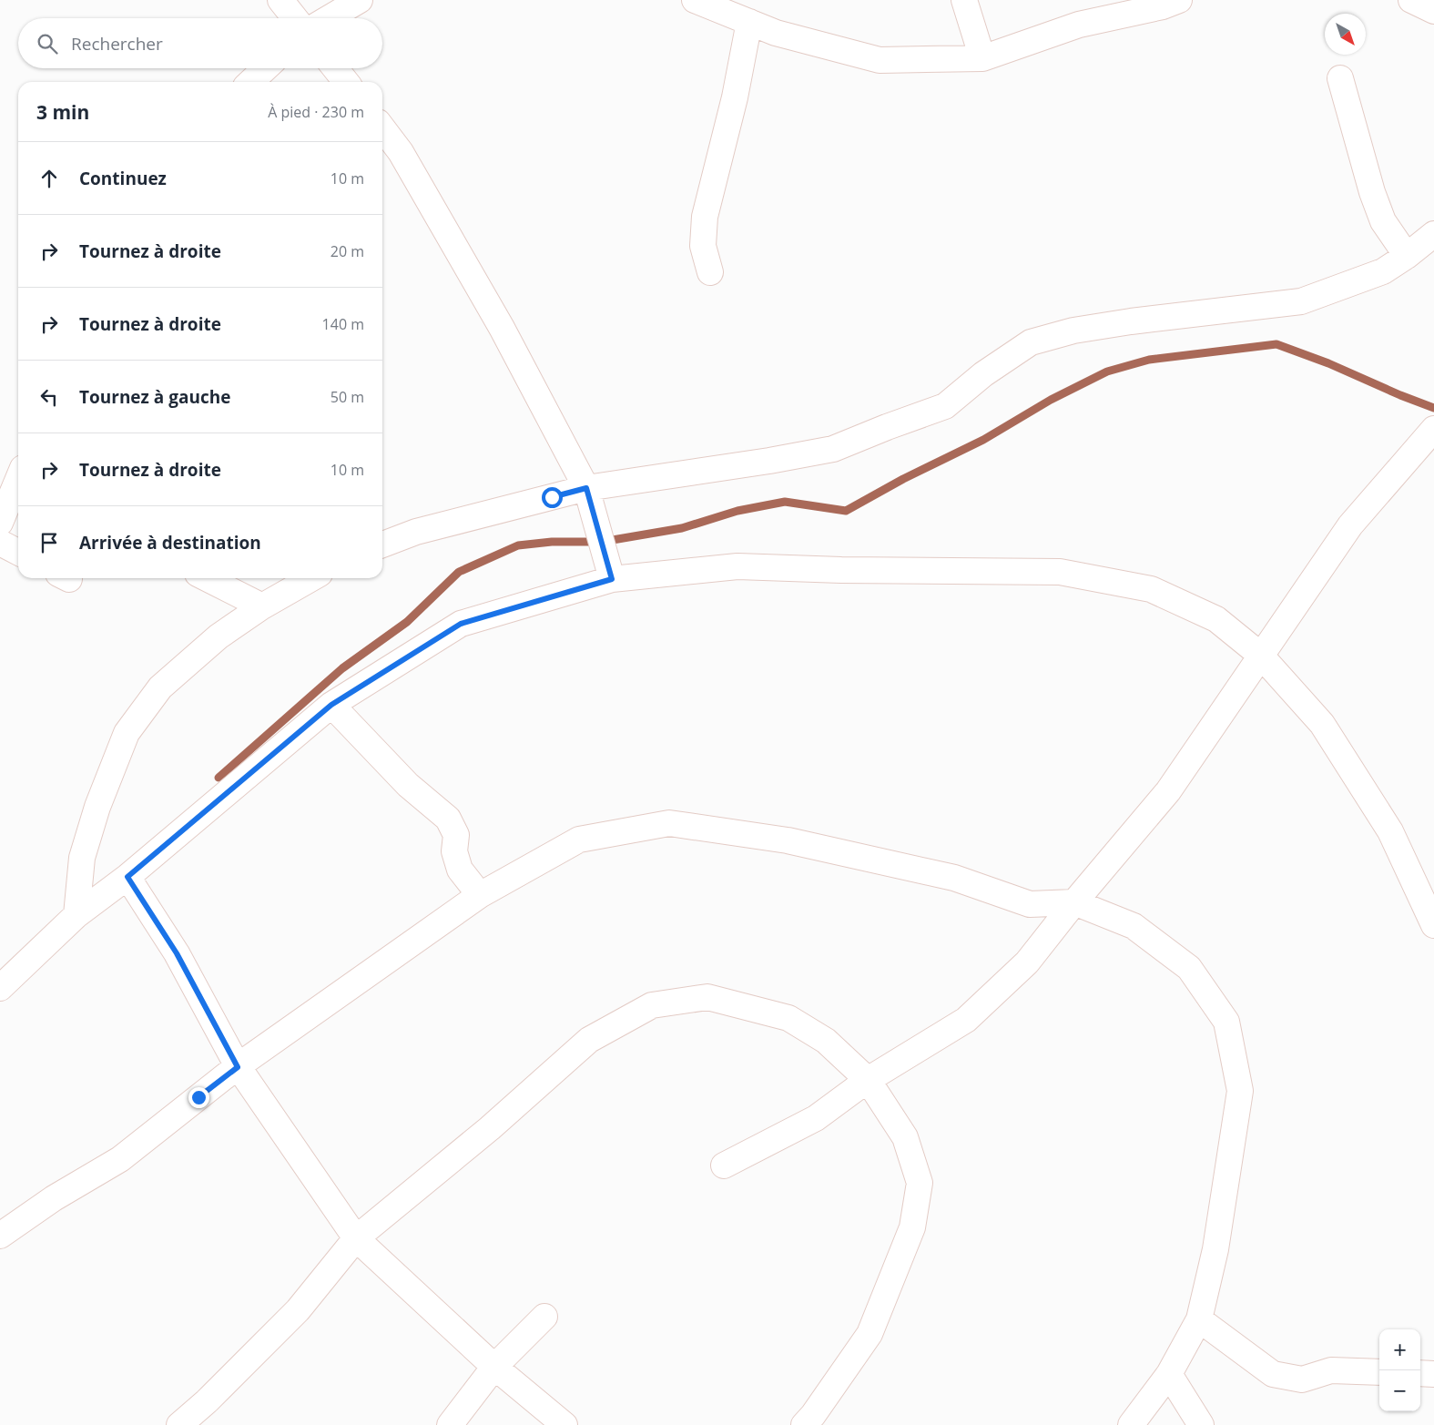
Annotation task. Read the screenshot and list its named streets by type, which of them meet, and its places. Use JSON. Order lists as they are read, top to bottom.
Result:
{
  "north": "bottom right",
  "page": {
    "search": "Rechercher",
    "heading": ["3 min", "À pied · 230 m"],
    "list": [
      ["Continuez", "10 m"],
      ["Tournez à droite", "20 m"],
      ["Tournez à droite", "140 m"],
      ["Tournez à gauche", "50 m"],
      ["Tournez à droite", "10 m"],
      "Arrivée à destination"
    ],
    "map_buttons": ["+", "−"]
  }
}
